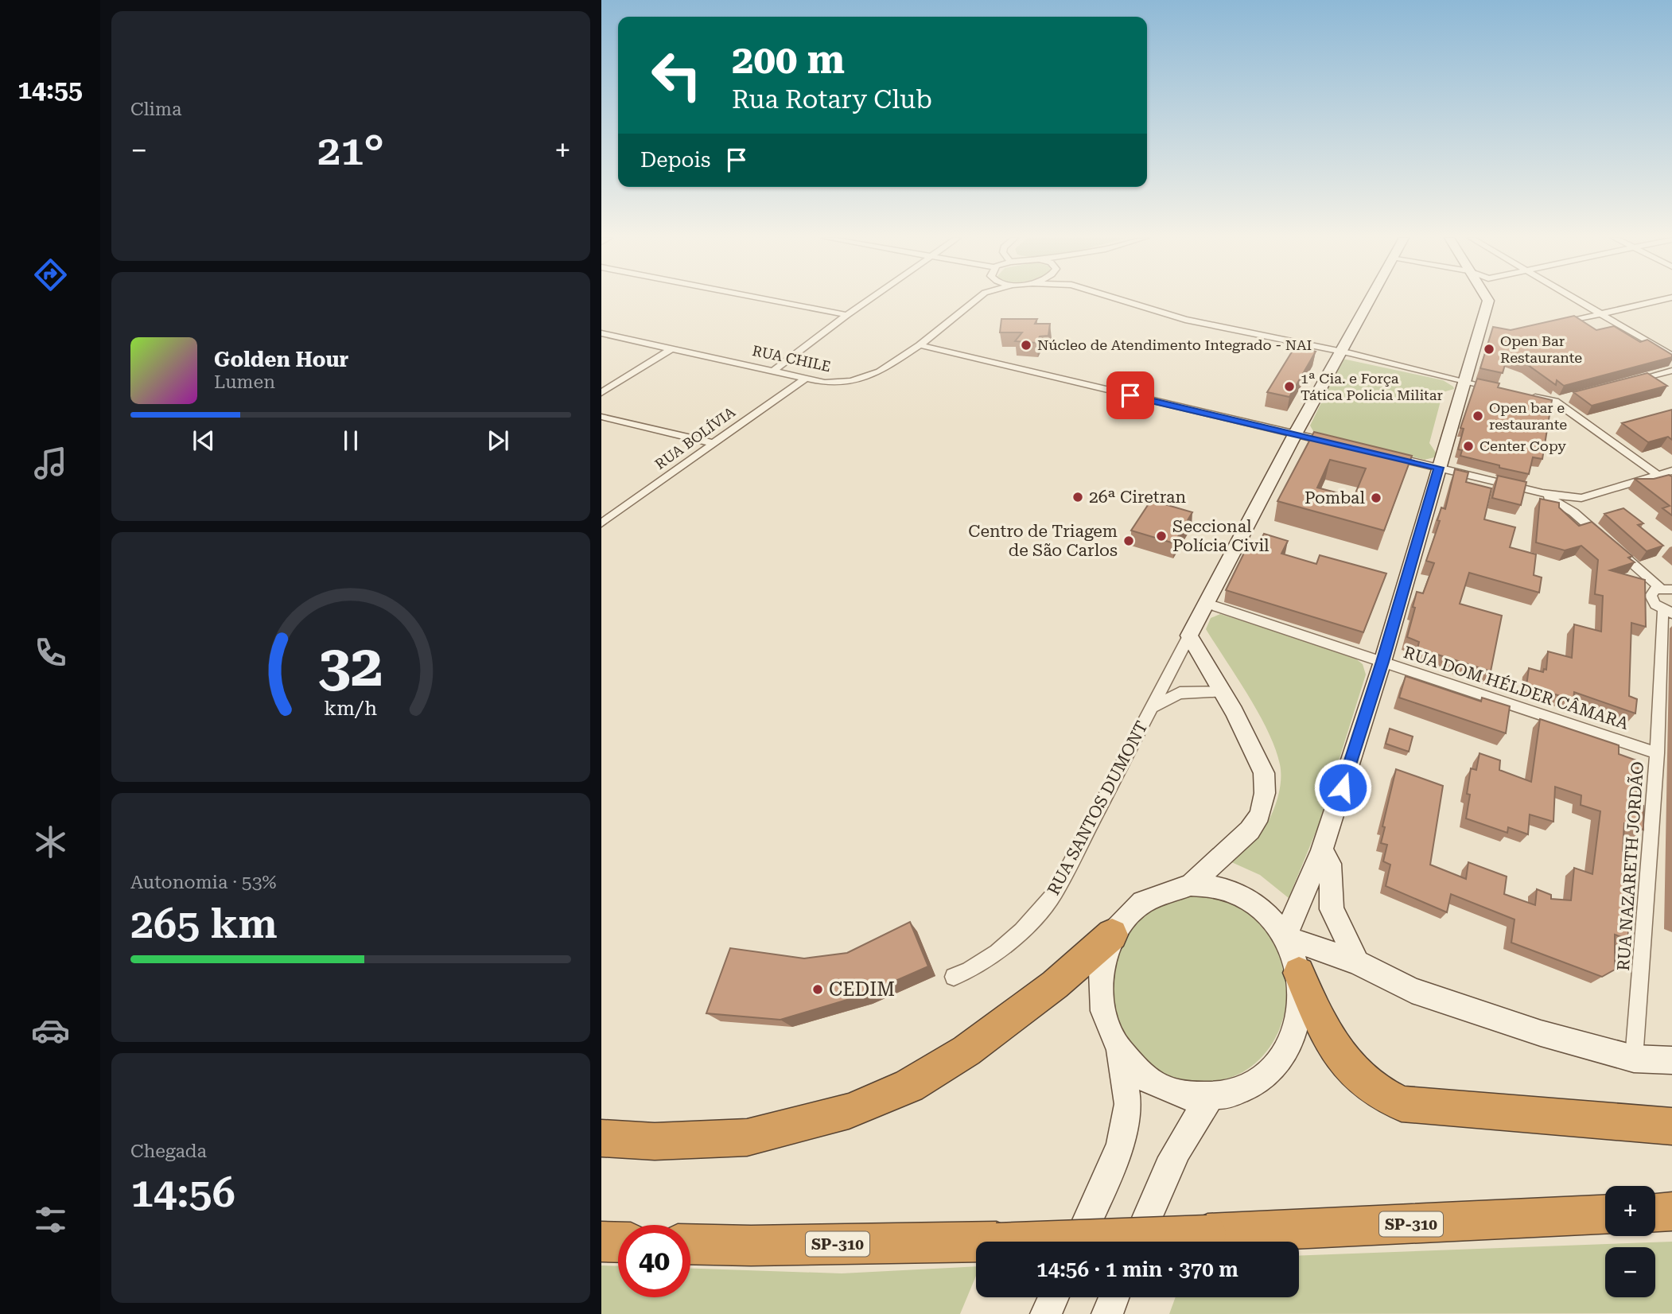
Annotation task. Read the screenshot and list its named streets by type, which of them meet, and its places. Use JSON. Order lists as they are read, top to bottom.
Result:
{
  "streets": {
    "highway": ["SP-310"],
    "street": [
      "RUA CHILE",
      "RUA BOLÍVIA",
      "RUA DOM HÉLDER CÂMARA",
      "RUA SANTOS DUMONT",
      "RUA NAZARETH JORDÃO"
    ]
  },
  "crossings": [
    ["RUA CHILE", "RUA BOLÍVIA"],
    ["RUA DOM HÉLDER CÂMARA", "RUA SANTOS DUMONT"],
    ["RUA DOM HÉLDER CÂMARA", "RUA NAZARETH JORDÃO"]
  ],
  "places": [
    "Núcleo de Atendimento Integrado - NAI",
    "Open Bar Restaurante",
    "1ª Cia. e Força Tática Policia Militar",
    "Open bar e restaurante",
    "Center Copy",
    "26ª Ciretran",
    "Pombal",
    "Seccional Polícia Civil",
    "Centro de Triagem de São Carlos",
    "CEDIM"
  ],
  "page": {
    "tabs": "14:55",
    "tile": [
      "Clima",
      ["Autonomia · 53%", "265 km"],
      ["Chegada", "14:56"]
    ],
    "turn": ["200 m", "Rua Rotary Club"],
    "heat": ["−", "21°", "+"],
    "then": "Depois",
    "song": ["Golden Hour", "Lumen"],
    "map_buttons": ["+", "−"],
    "limit": "40",
    "trip": "14:56 · 1 min · 370 m",
    "gauge": ["32", "km/h"]
  }
}
